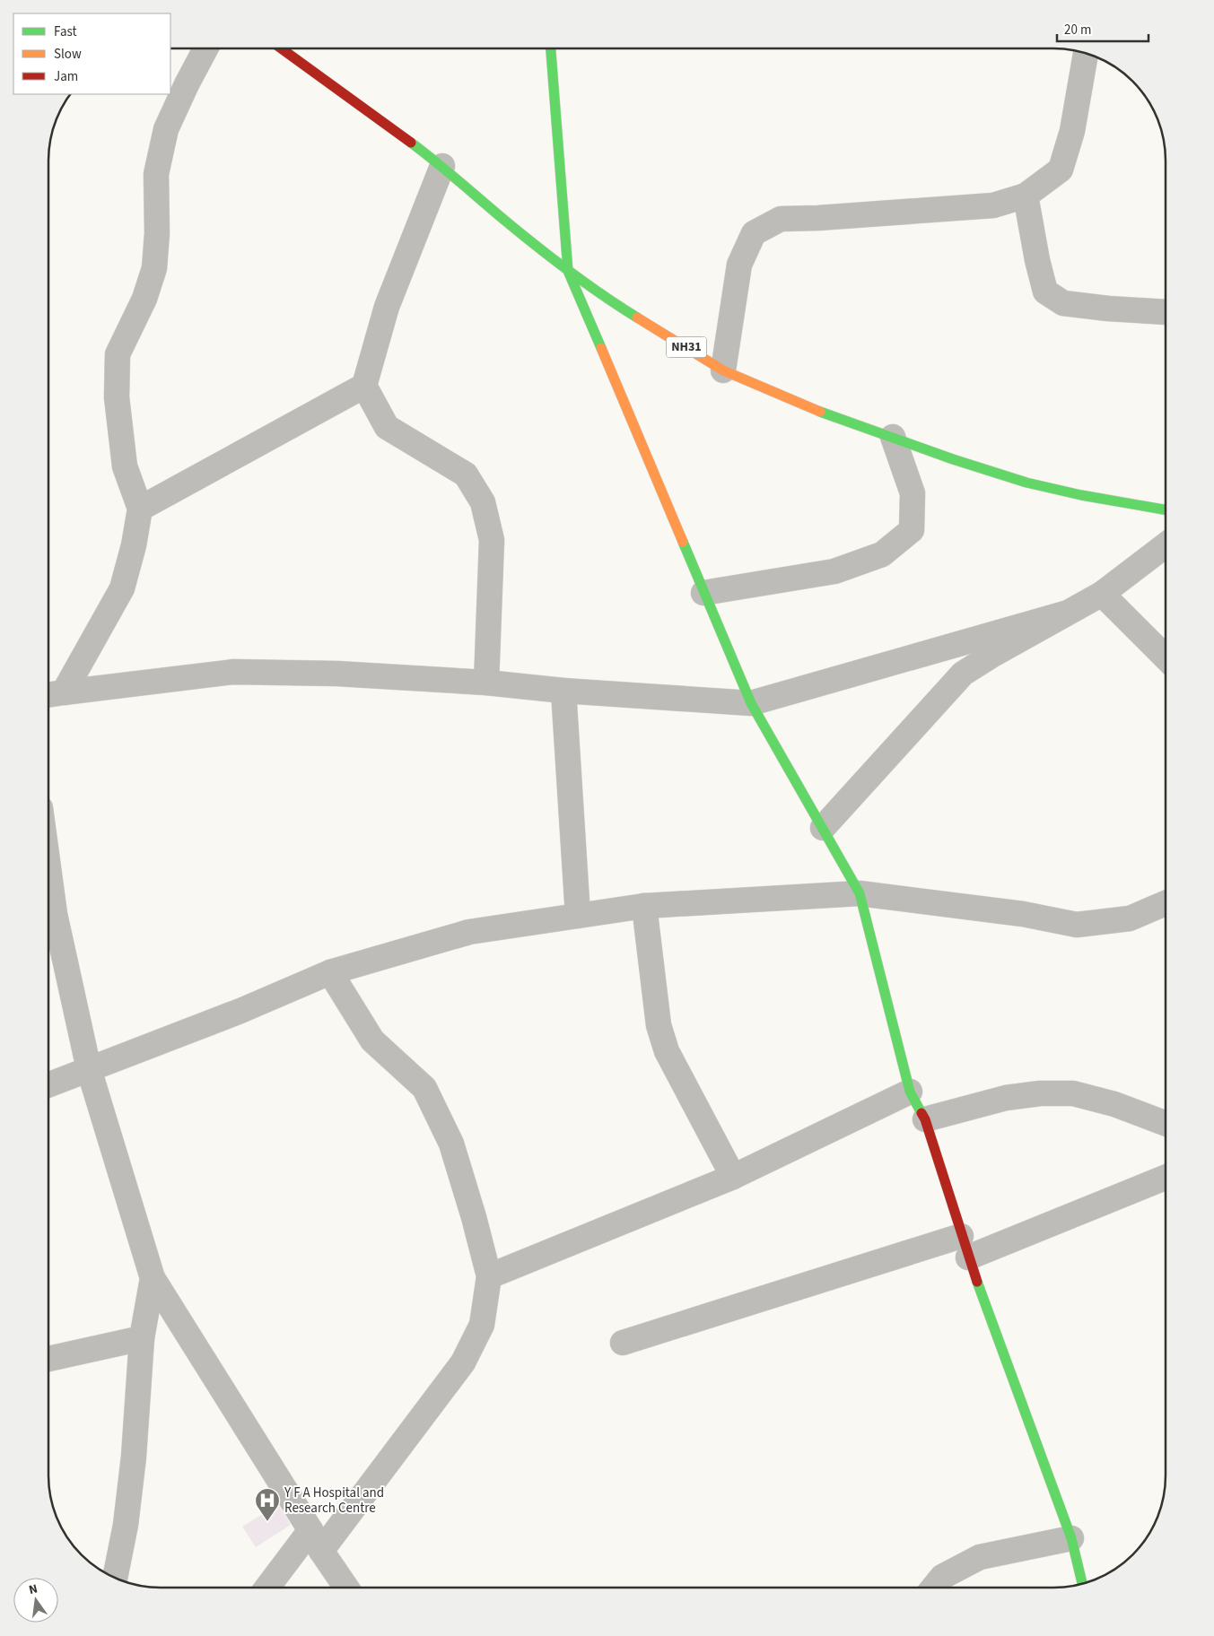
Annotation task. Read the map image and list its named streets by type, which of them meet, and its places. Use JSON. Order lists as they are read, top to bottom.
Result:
{
  "streets": {
    "main road": ["NH31"]
  },
  "places": {
    "hospital": ["Y F A Hospital and Research Centre"]
  },
  "legend": ["Fast", "Slow", "Jam"],
  "scale_bar": "20 m",
  "north": "top"
}
